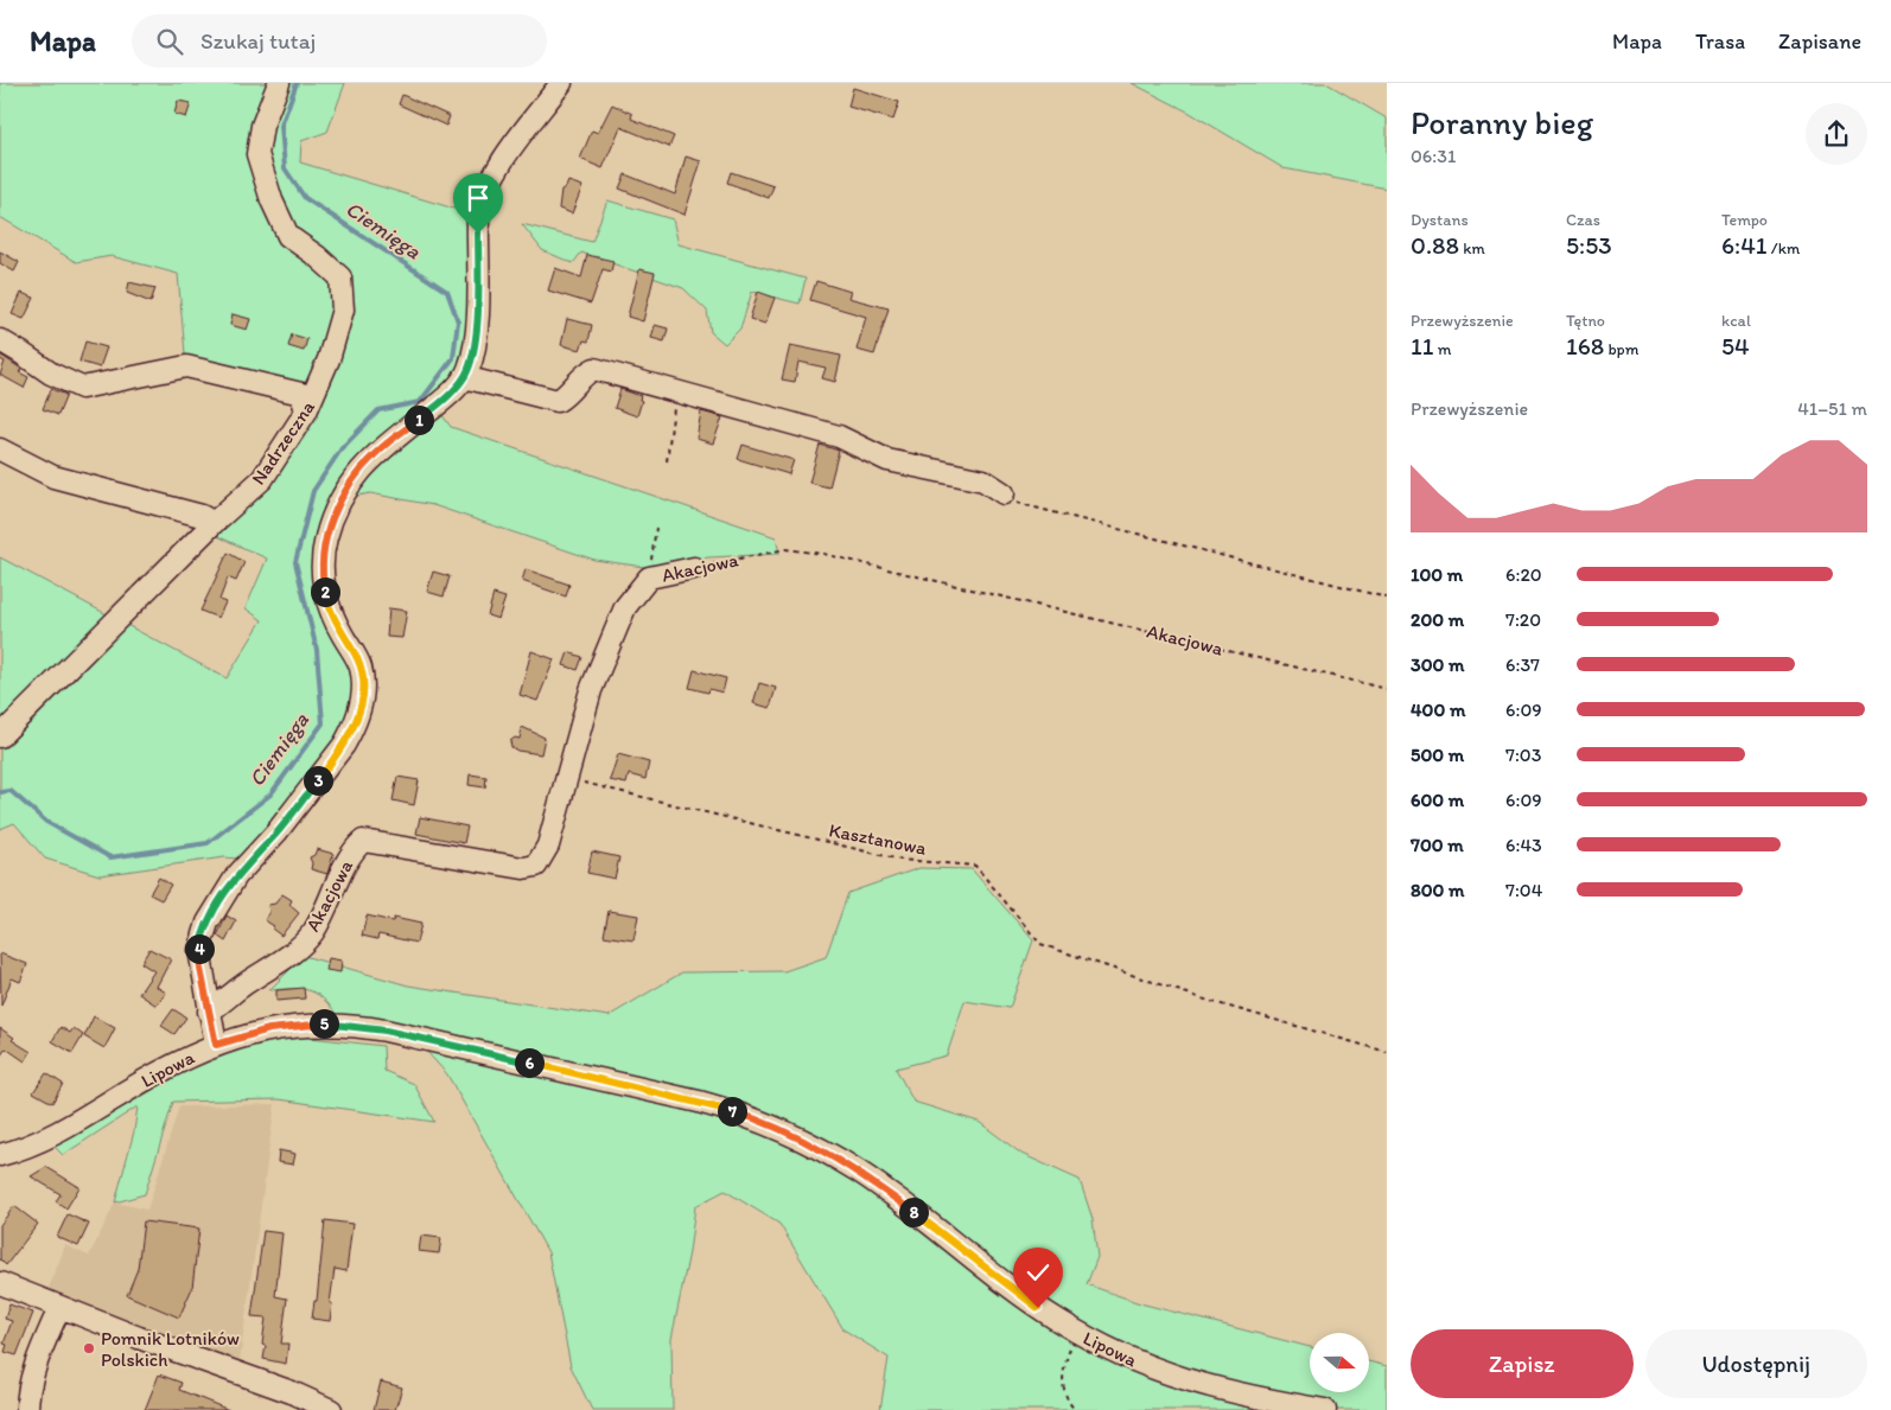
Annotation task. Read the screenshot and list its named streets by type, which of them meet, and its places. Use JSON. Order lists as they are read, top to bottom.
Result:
{
  "streets": {
    "street": ["Nadrzeczna", "Akacjowa", "Lipowa"],
    "path": ["Kasztanowa"]
  },
  "crossings": [
    ["Akacjowa", "Kasztanowa"]
  ],
  "water": ["Ciemięga"],
  "places": ["Pomnik Lotników Polskich"],
  "north": "right",
  "page": {
    "header": "Mapa",
    "search": "Szukaj tutaj",
    "nav": ["Mapa", "Trasa", "Zapisane"],
    "heading": ["Poranny bieg", "06:31"],
    "stats": [
      ["Dystans", "0.88 km"],
      ["Czas", "5:53"],
      ["Tempo", "6:41 /km"],
      ["Przewyższenie", "11 m"],
      ["Tętno", "168 bpm"],
      ["kcal", "54"]
    ],
    "chart": ["Przewyższenie", "41–51 m"],
    "pins": [
      "1",
      "2",
      "3",
      "4",
      "5",
      "6",
      "7",
      "8"
    ],
    "list": [
      {
        "name": "100 m",
        "note": "6:20"
      },
      {
        "name": "200 m",
        "note": "7:20"
      },
      {
        "name": "300 m",
        "note": "6:37"
      },
      {
        "name": "400 m",
        "note": "6:09"
      },
      {
        "name": "500 m",
        "note": "7:03"
      },
      {
        "name": "600 m",
        "note": "6:09"
      },
      {
        "name": "700 m",
        "note": "6:43"
      },
      {
        "name": "800 m",
        "note": "7:04"
      }
    ],
    "buttons": ["Zapisz", "Udostępnij"]
  }
}
